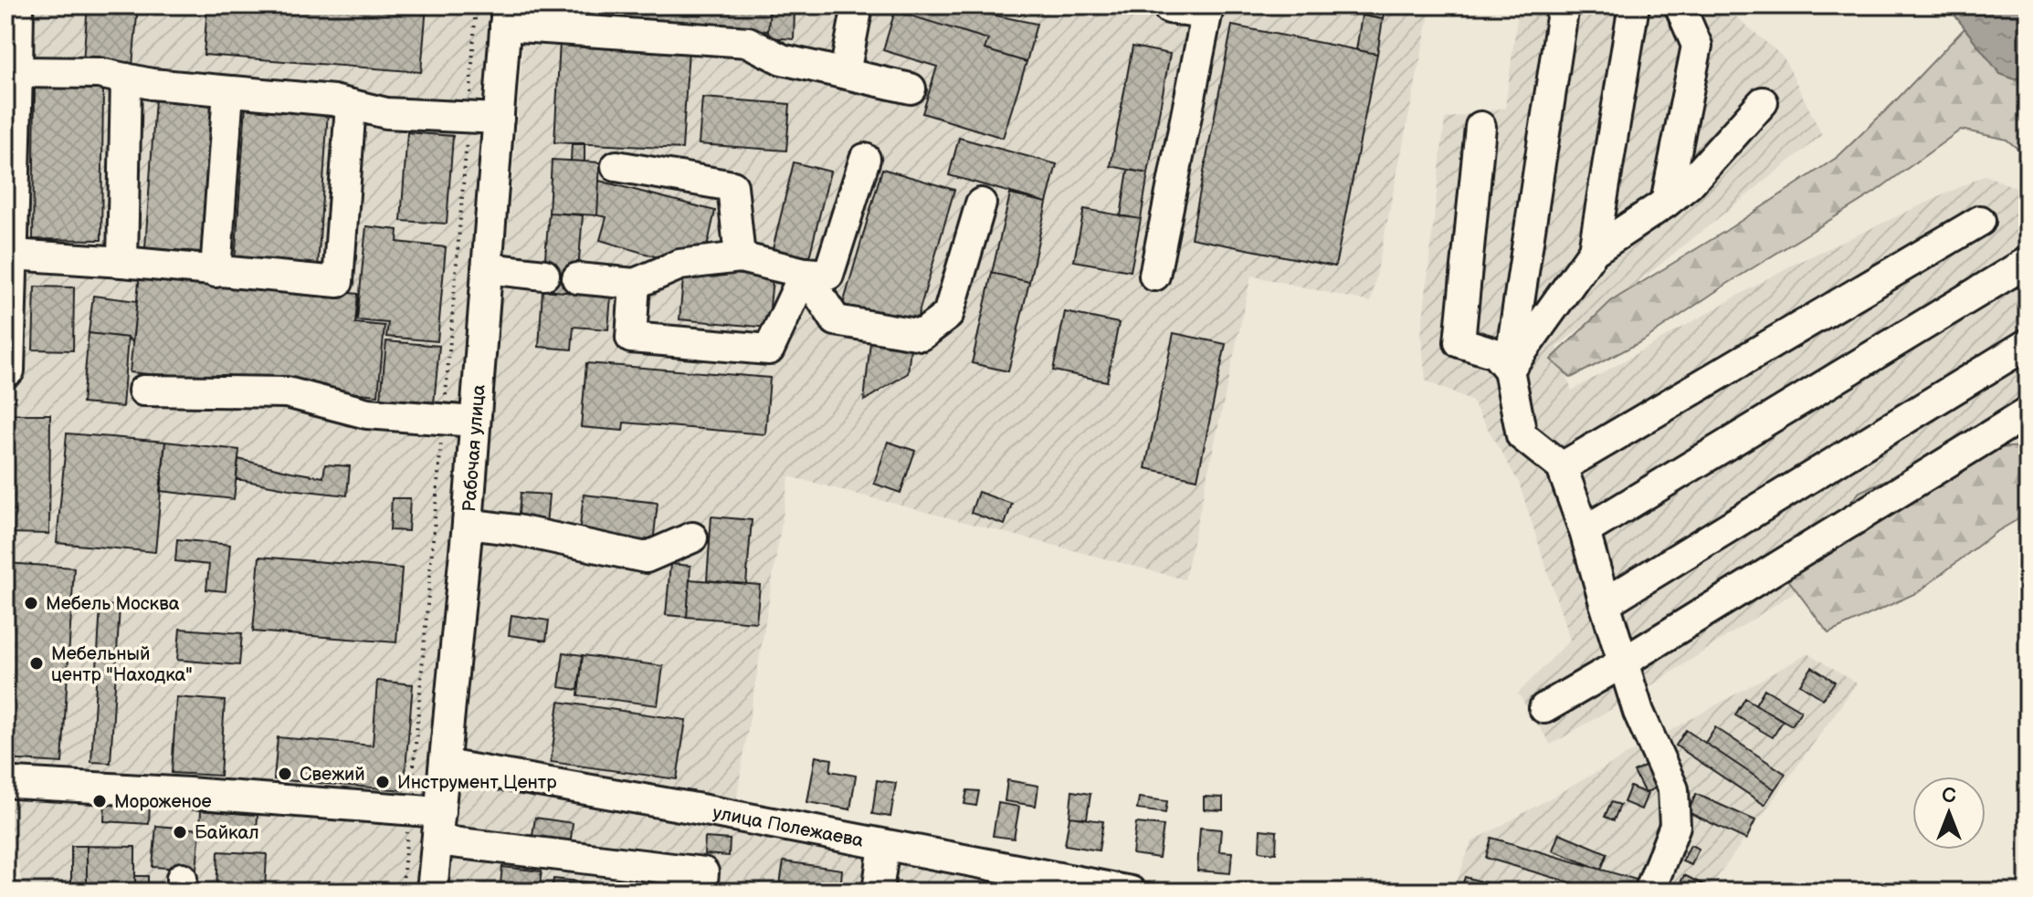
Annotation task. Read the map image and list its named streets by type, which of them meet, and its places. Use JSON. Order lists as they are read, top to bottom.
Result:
{
  "streets": {
    "street": ["Рабочая улица", "улица Полежаева"]
  },
  "crossings": [
    ["Рабочая улица", "улица Полежаева"]
  ],
  "places": [
    "Мебель Москва",
    "Мебельный центр \"Находка\"",
    "Свежий",
    "Инструмент Центр",
    "Мороженое",
    "Байкал"
  ],
  "north": "top"
}
